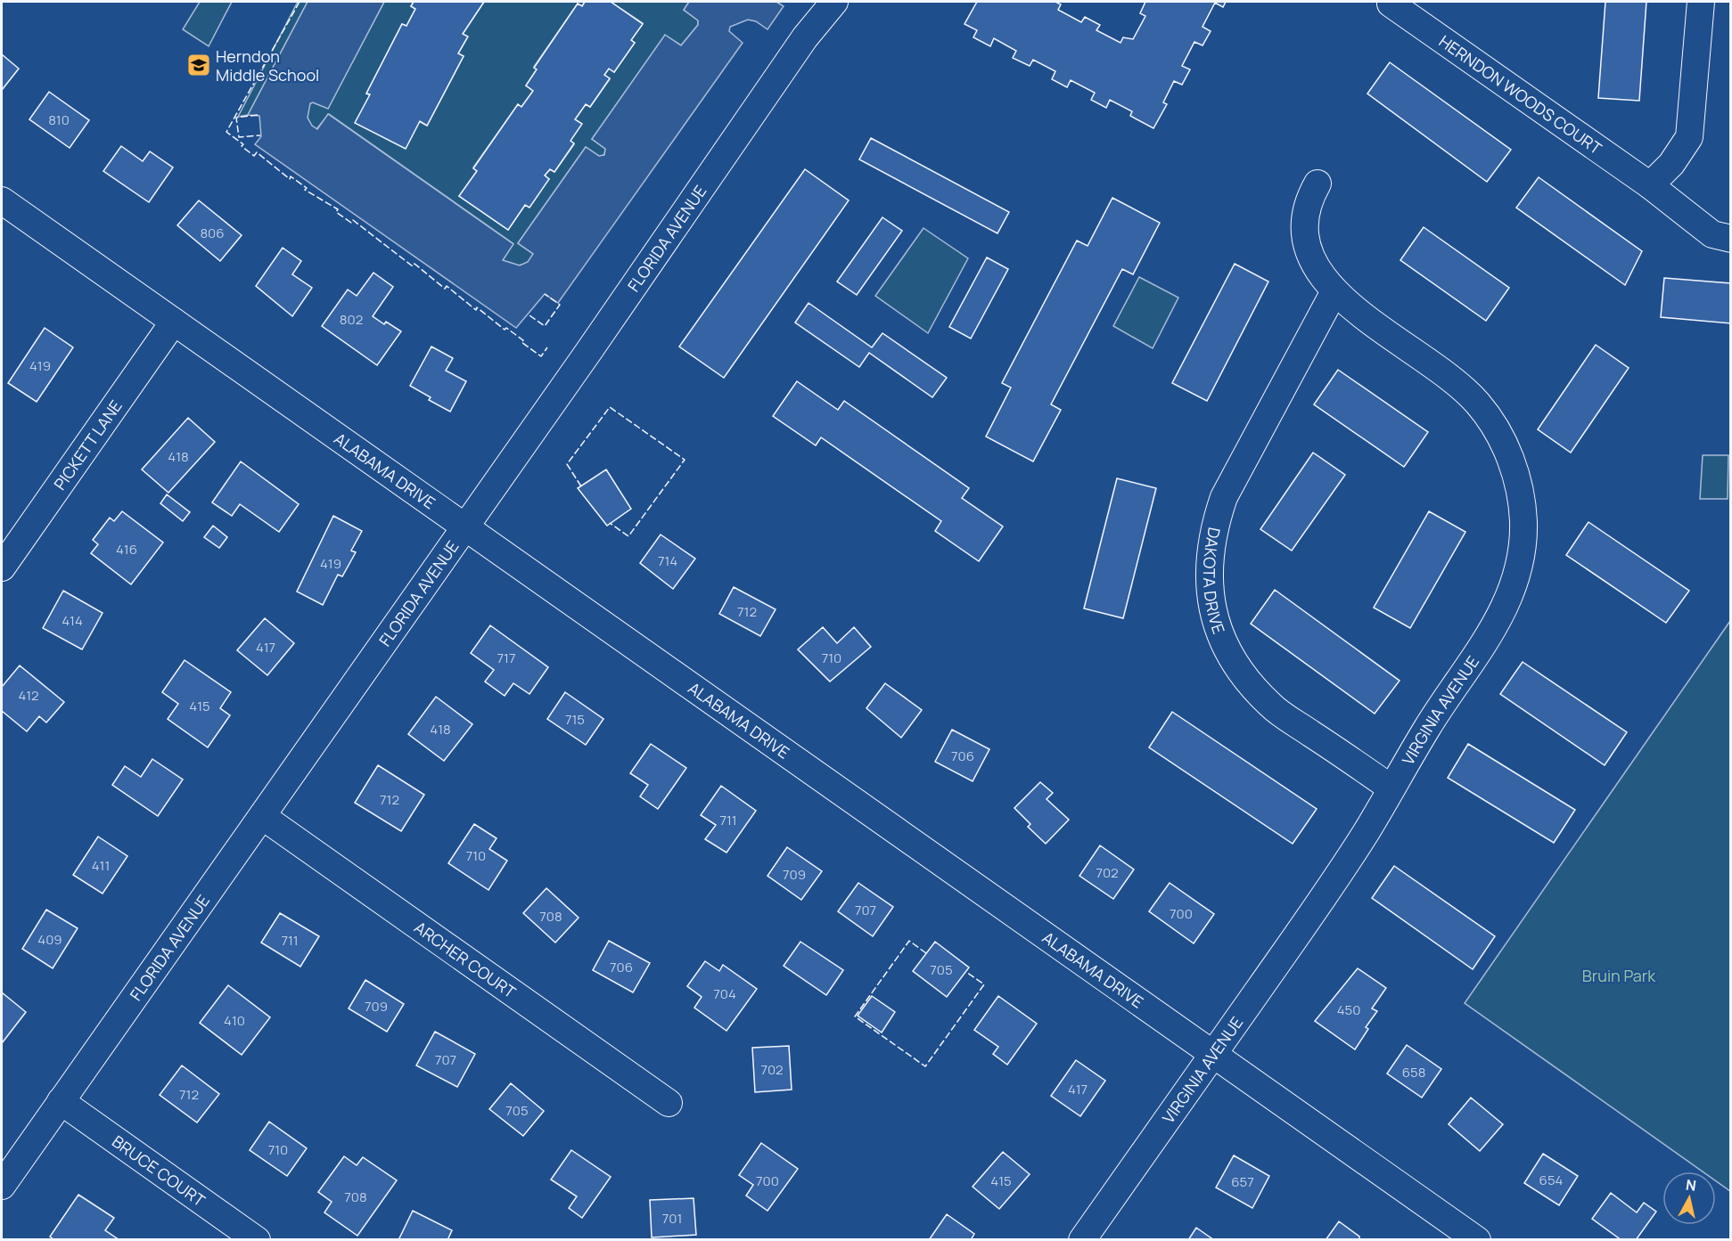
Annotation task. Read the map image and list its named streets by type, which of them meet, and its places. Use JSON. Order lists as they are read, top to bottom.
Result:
{
  "streets": {
    "street": [
      "HERNDON WOODS COURT",
      "FLORIDA AVENUE",
      "PICKETT LANE",
      "ALABAMA DRIVE",
      "DAKOTA DRIVE",
      "VIRGINIA AVENUE",
      "ARCHER COURT",
      "BRUCE COURT"
    ]
  },
  "crossings": [
    ["FLORIDA AVENUE", "ALABAMA DRIVE"],
    ["FLORIDA AVENUE", "ARCHER COURT"],
    ["FLORIDA AVENUE", "BRUCE COURT"],
    ["PICKETT LANE", "ALABAMA DRIVE"],
    ["ALABAMA DRIVE", "VIRGINIA AVENUE"],
    ["DAKOTA DRIVE", "VIRGINIA AVENUE"]
  ],
  "parks": ["Bruin Park"],
  "places": {
    "school or university": ["Herndon Middle School"]
  },
  "house_numbers": [
    "810",
    "806",
    "802",
    "419",
    "418",
    "416",
    "714",
    "419",
    "712",
    "414",
    "417",
    "717",
    "710",
    "412",
    "415",
    "715",
    "418",
    "706",
    "712",
    "711",
    "710",
    "411",
    "702",
    "709",
    "707",
    "700",
    "708",
    "409",
    "711",
    "706",
    "705",
    "704",
    "709",
    "450",
    "410",
    "707",
    "702",
    "658",
    "417",
    "712",
    "705",
    "710",
    "654",
    "700",
    "415",
    "657",
    "708",
    "701"
  ],
  "north": "top"
}
